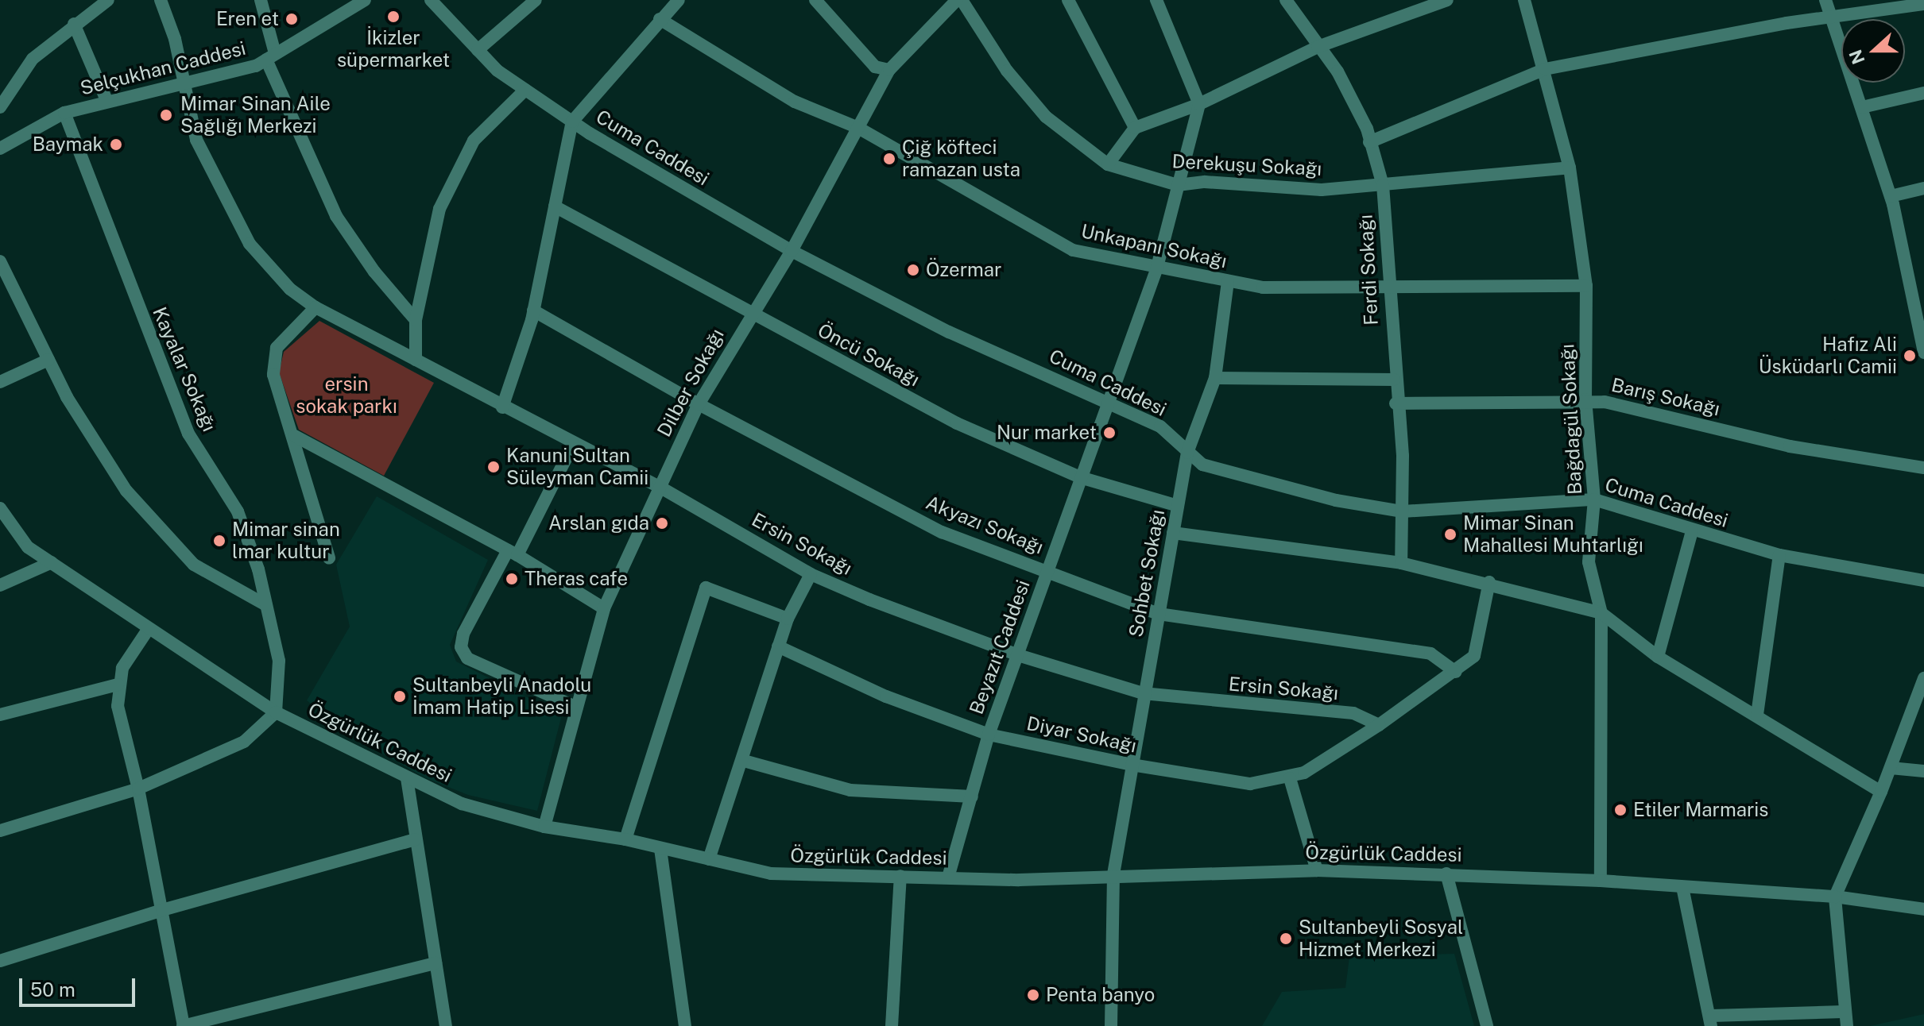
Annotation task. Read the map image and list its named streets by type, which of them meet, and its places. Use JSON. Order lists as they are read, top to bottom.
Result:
{
  "streets": {
    "street": [
      "Selçukhan Caddesi",
      "Cuma Caddesi",
      "Derekuşu Sokağı",
      "Unkapanı Sokağı",
      "Ferdi Sokağı",
      "Öncü Sokağı",
      "Kayalar Sokağı",
      "Dilber Sokağı",
      "Barış Sokağı",
      "Bağdagül Sokağı",
      "Akyazı Sokağı",
      "Ersin Sokağı",
      "Sohbet Sokağı",
      "Beyazıt Caddesi",
      "Diyar Sokağı",
      "Özgürlük Caddesi"
    ]
  },
  "crossings": [
    ["Selçukhan Caddesi", "Kayalar Sokağı"],
    ["Selçukhan Caddesi", "Ersin Sokağı"],
    ["Cuma Caddesi", "Ferdi Sokağı"],
    ["Cuma Caddesi", "Dilber Sokağı"],
    ["Cuma Caddesi", "Bağdagül Sokağı"],
    ["Cuma Caddesi", "Sohbet Sokağı"],
    ["Cuma Caddesi", "Beyazıt Caddesi"],
    ["Derekuşu Sokağı", "Ferdi Sokağı"],
    ["Derekuşu Sokağı", "Dilber Sokağı"],
    ["Derekuşu Sokağı", "Bağdagül Sokağı"],
    ["Derekuşu Sokağı", "Beyazıt Caddesi"],
    ["Unkapanı Sokağı", "Ferdi Sokağı"],
    ["Unkapanı Sokağı", "Dilber Sokağı"],
    ["Unkapanı Sokağı", "Bağdagül Sokağı"],
    ["Unkapanı Sokağı", "Sohbet Sokağı"],
    ["Unkapanı Sokağı", "Beyazıt Caddesi"],
    ["Ferdi Sokağı", "Barış Sokağı"],
    ["Öncü Sokağı", "Dilber Sokağı"],
    ["Öncü Sokağı", "Sohbet Sokağı"],
    ["Öncü Sokağı", "Beyazıt Caddesi"],
    ["Kayalar Sokağı", "Özgürlük Caddesi"],
    ["Dilber Sokağı", "Akyazı Sokağı"],
    ["Dilber Sokağı", "Ersin Sokağı"],
    ["Dilber Sokağı", "Özgürlük Caddesi"],
    ["Barış Sokağı", "Bağdagül Sokağı"],
    ["Bağdagül Sokağı", "Özgürlük Caddesi"],
    ["Akyazı Sokağı", "Sohbet Sokağı"],
    ["Akyazı Sokağı", "Beyazıt Caddesi"],
    ["Ersin Sokağı", "Sohbet Sokağı"],
    ["Ersin Sokağı", "Beyazıt Caddesi"],
    ["Ersin Sokağı", "Diyar Sokağı"],
    ["Sohbet Sokağı", "Diyar Sokağı"],
    ["Sohbet Sokağı", "Özgürlük Caddesi"],
    ["Beyazıt Caddesi", "Diyar Sokağı"],
    ["Beyazıt Caddesi", "Özgürlük Caddesi"]
  ],
  "parks": ["ersin sokak parkı"],
  "places": [
    "İkizler süpermarket",
    "Eren et",
    "Mimar Sinan Aile Sağlığı Merkezi",
    "Baymak",
    "Çiğ köfteci ramazan usta",
    "Özermar",
    "Hafız Ali Üsküdarlı Camii",
    "Nur market",
    "Kanuni Sultan Süleyman Camii",
    "Arslan gıda",
    "Mimar Sinan Mahallesi Muhtarlığı",
    "Mimar sinan lmar kultur",
    "Theras cafe",
    "Sultanbeyli Anadolu İmam Hatip Lisesi",
    "Etiler Marmaris",
    "Sultanbeyli Sosyal Hizmet Merkezi",
    "Penta banyo"
  ],
  "scale_bar": "50 m",
  "north": "left"
}
